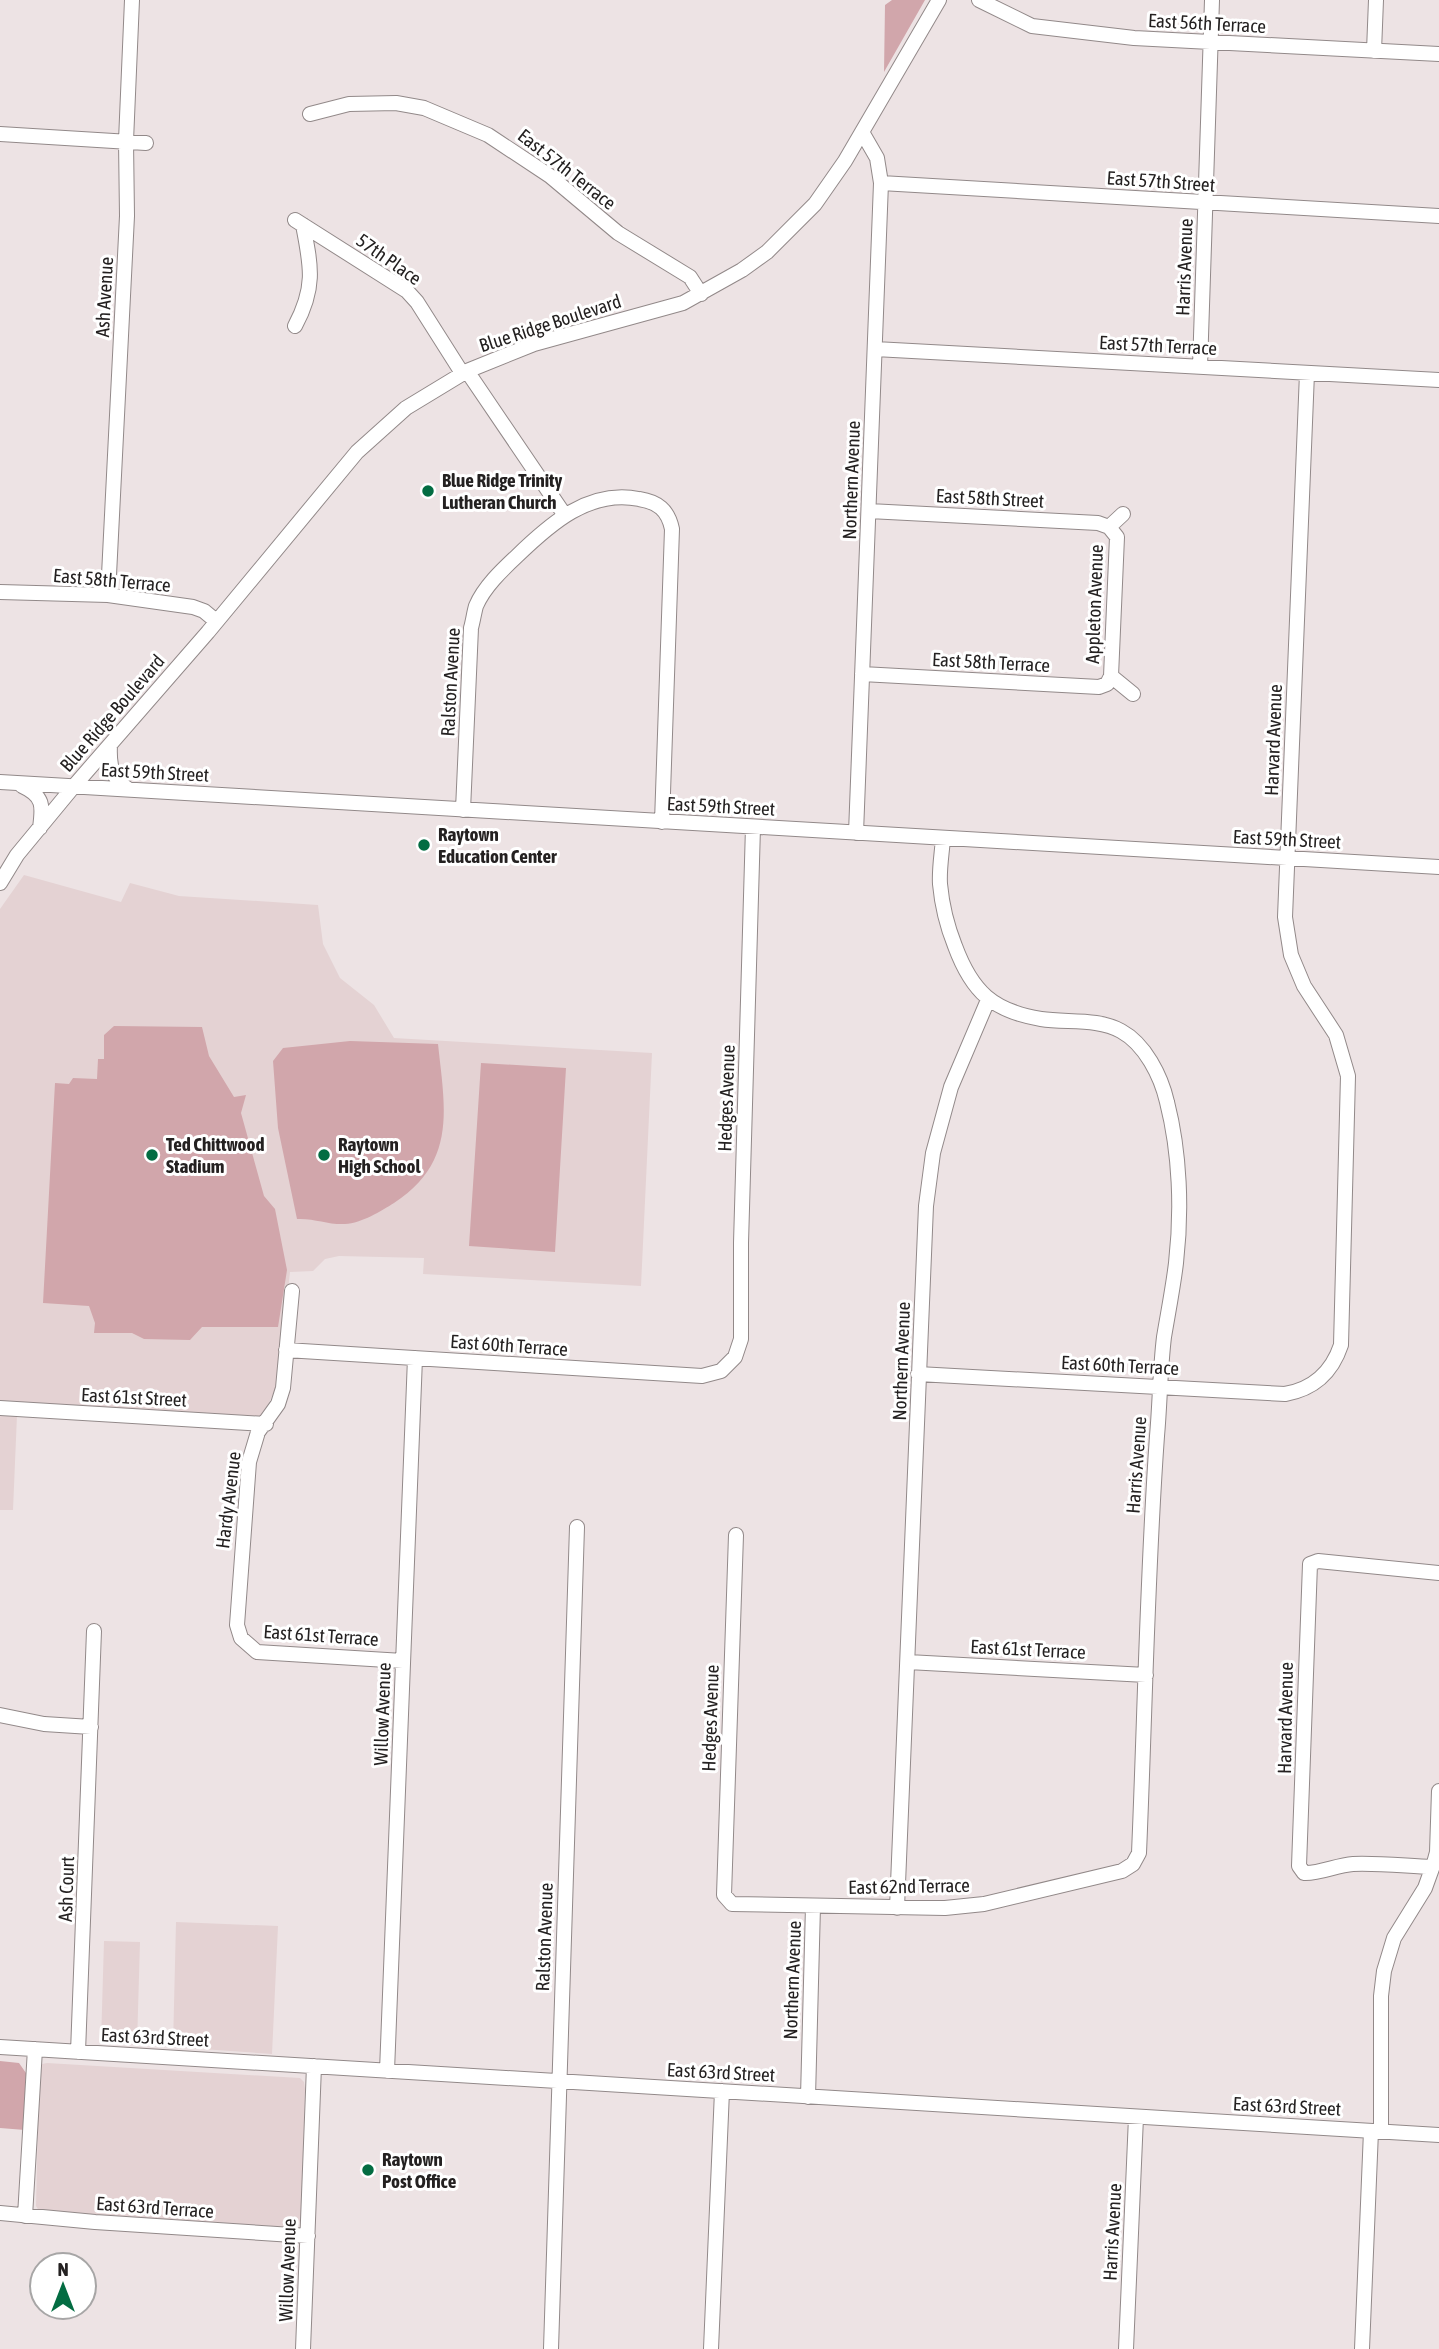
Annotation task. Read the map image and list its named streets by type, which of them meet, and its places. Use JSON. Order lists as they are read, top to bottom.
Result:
{
  "streets": {
    "street": [
      "East 56th Terrace",
      "East 57th Terrace",
      "East 57th Street",
      "57th Place",
      "Harris Avenue",
      "Ash Avenue",
      "Blue Ridge Boulevard",
      "Northern Avenue",
      "East 58th Street",
      "East 58th Terrace",
      "Appleton Avenue",
      "Ralston Avenue",
      "Harvard Avenue",
      "East 59th Street",
      "Hedges Avenue",
      "East 60th Terrace",
      "East 61st Street",
      "Hardy Avenue",
      "East 61st Terrace",
      "Willow Avenue",
      "East 62nd Terrace",
      "Ash Court",
      "East 63rd Street",
      "East 63rd Terrace"
    ]
  },
  "crossings": [
    ["East 56th Terrace", "Harris Avenue"],
    ["East 57th Terrace", "Harris Avenue"],
    ["East 57th Terrace", "Blue Ridge Boulevard"],
    ["East 57th Terrace", "Northern Avenue"],
    ["East 57th Terrace", "Harvard Avenue"],
    ["East 57th Street", "Harris Avenue"],
    ["East 57th Street", "Northern Avenue"],
    ["57th Place", "Blue Ridge Boulevard"],
    ["Harris Avenue", "Northern Avenue"],
    ["Harris Avenue", "East 60th Terrace"],
    ["Harris Avenue", "East 61st Terrace"],
    ["Harris Avenue", "East 62nd Terrace"],
    ["Harris Avenue", "East 63rd Street"],
    ["Ash Avenue", "East 58th Terrace"],
    ["Blue Ridge Boulevard", "Northern Avenue"],
    ["Blue Ridge Boulevard", "East 58th Terrace"],
    ["Blue Ridge Boulevard", "East 59th Street"],
    ["Northern Avenue", "East 58th Street"],
    ["Northern Avenue", "East 58th Terrace"],
    ["Northern Avenue", "East 59th Street"],
    ["Northern Avenue", "East 60th Terrace"],
    ["Northern Avenue", "East 61st Terrace"],
    ["Northern Avenue", "East 62nd Terrace"],
    ["Northern Avenue", "East 63rd Street"],
    ["East 58th Street", "Appleton Avenue"],
    ["East 58th Terrace", "Appleton Avenue"],
    ["Ralston Avenue", "East 59th Street"],
    ["Ralston Avenue", "East 63rd Street"],
    ["Harvard Avenue", "East 59th Street"],
    ["Harvard Avenue", "East 60th Terrace"],
    ["East 59th Street", "Hedges Avenue"],
    ["Hedges Avenue", "East 60th Terrace"],
    ["Hedges Avenue", "East 62nd Terrace"],
    ["East 60th Terrace", "Hardy Avenue"],
    ["East 60th Terrace", "Willow Avenue"],
    ["East 61st Street", "Hardy Avenue"],
    ["Hardy Avenue", "East 61st Terrace"],
    ["East 61st Terrace", "Willow Avenue"],
    ["Willow Avenue", "East 63rd Street"],
    ["Willow Avenue", "East 63rd Terrace"],
    ["Ash Court", "East 63rd Street"]
  ],
  "places": [
    "Blue Ridge Trinity Lutheran Church",
    "Raytown Education Center",
    "Ted Chittwood Stadium",
    "Raytown High School",
    "Raytown Post Office"
  ],
  "north": "top"
}
